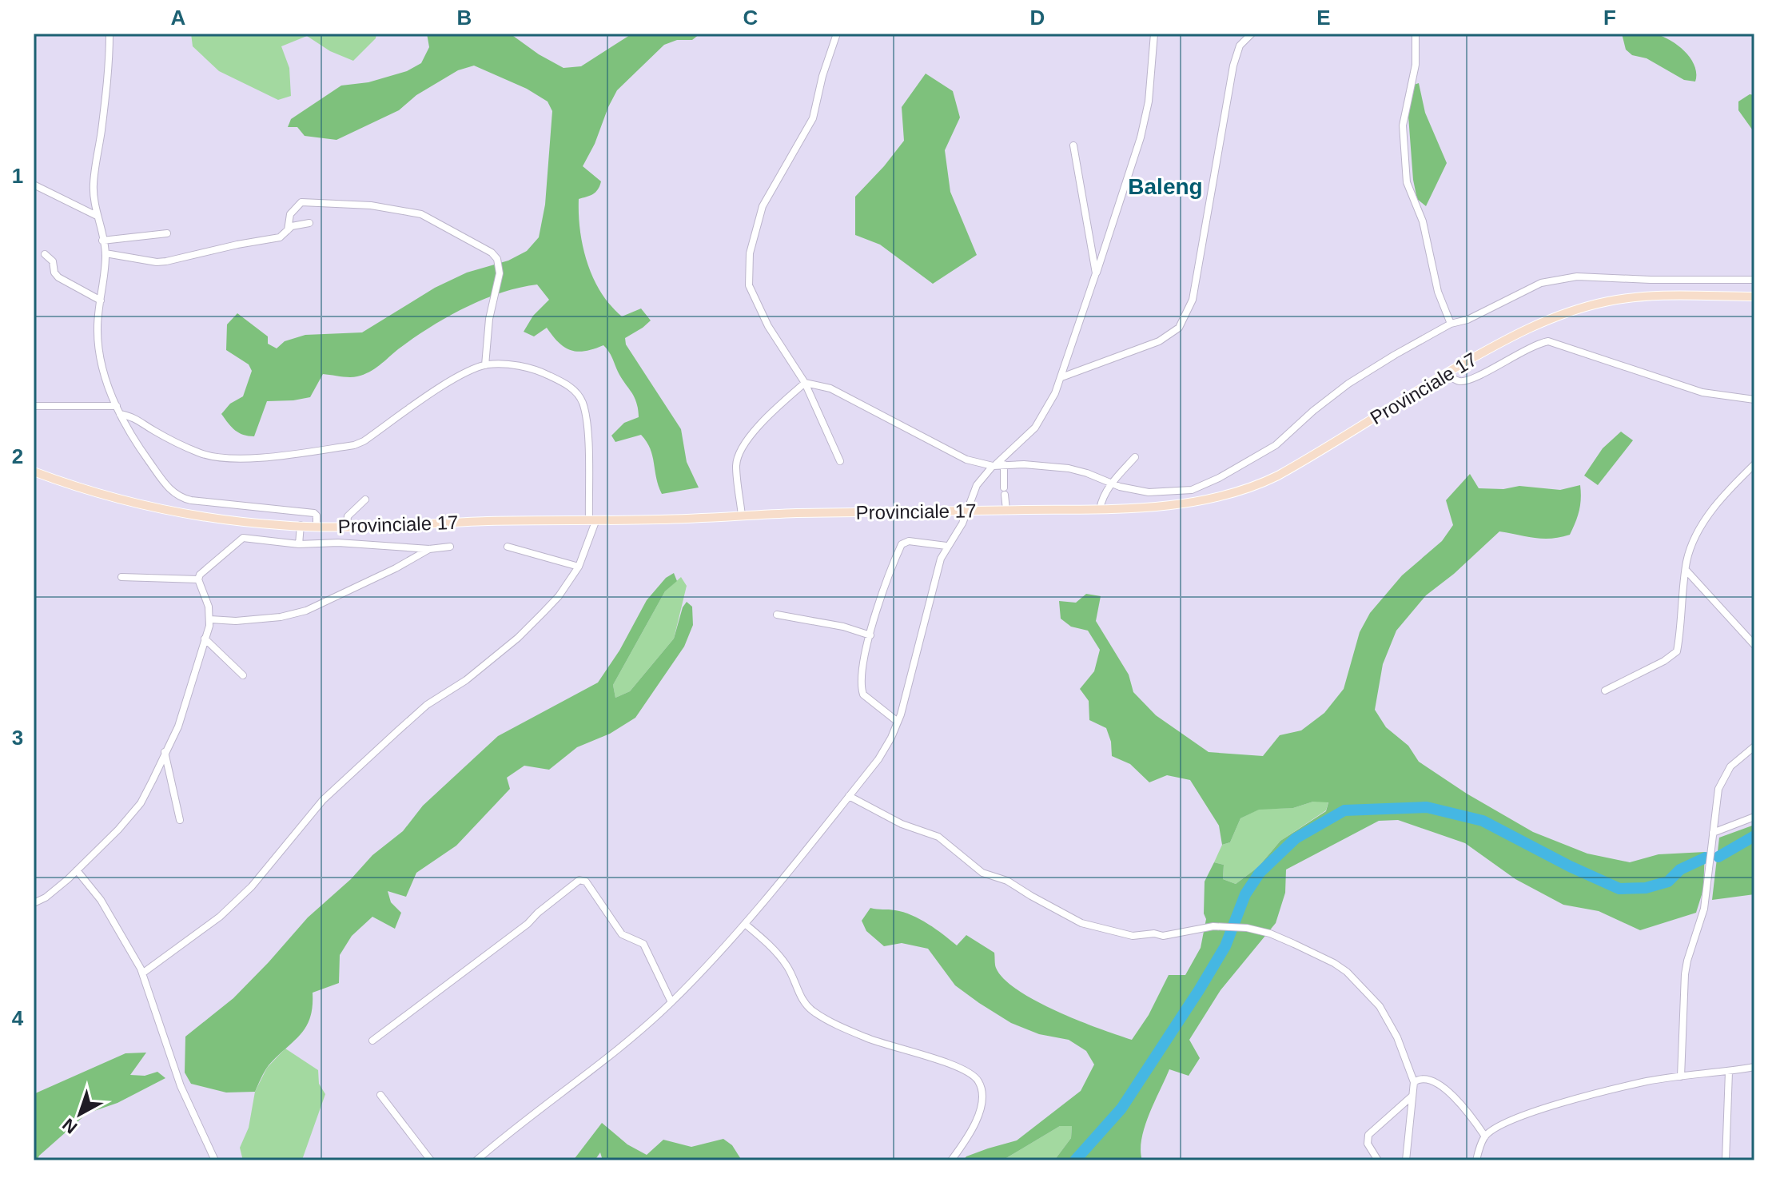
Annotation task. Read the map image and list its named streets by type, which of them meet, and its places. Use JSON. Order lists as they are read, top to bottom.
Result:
{
  "streets": {
    "main road": ["Provinciale 17"]
  },
  "districts": ["Baleng"],
  "north": "bottom left",
  "grid": {
    "columns": [
      "A",
      "B",
      "C",
      "D",
      "E",
      "F"
    ],
    "rows": [
      "1",
      "2",
      "3",
      "4"
    ]
  }
}
